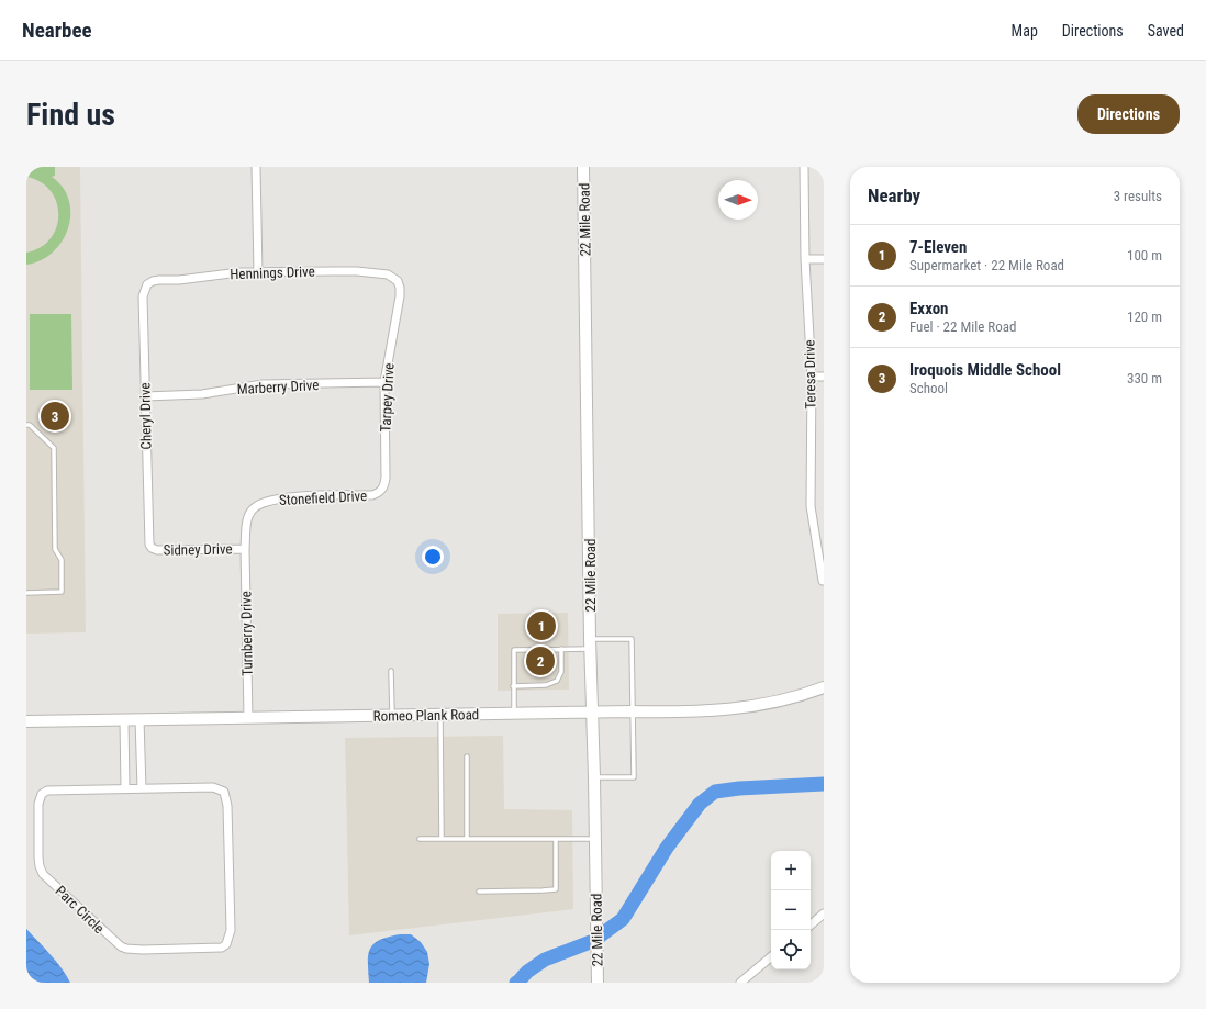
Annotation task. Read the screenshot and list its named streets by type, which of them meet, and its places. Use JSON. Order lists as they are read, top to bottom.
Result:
{
  "streets": {
    "street": [
      "22 Mile Road",
      "Hennings Drive",
      "Teresa Drive",
      "Marberry Drive",
      "Tarpey Drive",
      "Cheryl Drive",
      "Stonefield Drive",
      "Sidney Drive",
      "Turnberry Drive",
      "Romeo Plank Road",
      "Parc Circle"
    ]
  },
  "crossings": [
    ["22 Mile Road", "Romeo Plank Road"],
    ["Hennings Drive", "Tarpey Drive"],
    ["Hennings Drive", "Cheryl Drive"],
    ["Marberry Drive", "Tarpey Drive"],
    ["Marberry Drive", "Cheryl Drive"],
    ["Tarpey Drive", "Stonefield Drive"],
    ["Cheryl Drive", "Sidney Drive"],
    ["Stonefield Drive", "Sidney Drive"],
    ["Stonefield Drive", "Turnberry Drive"],
    ["Sidney Drive", "Turnberry Drive"],
    ["Turnberry Drive", "Romeo Plank Road"]
  ],
  "north": "right",
  "page": {
    "header": "Nearbee",
    "nav": ["Map", "Directions", "Saved"],
    "buttons": "Directions",
    "title": "Find us",
    "heading": ["Nearby", "3 results"],
    "list": [
      {
        "mark": "1",
        "name": "7-Eleven",
        "note": "Supermarket · 22 Mile Road",
        "value": "100 m"
      },
      {
        "mark": "2",
        "name": "Exxon",
        "note": "Fuel · 22 Mile Road",
        "value": "120 m"
      },
      {
        "mark": "3",
        "name": "Iroquois Middle School",
        "note": "School",
        "value": "330 m"
      }
    ],
    "pins": ["3", "1", "2"],
    "map_buttons": ["+", "−"]
  }
}
